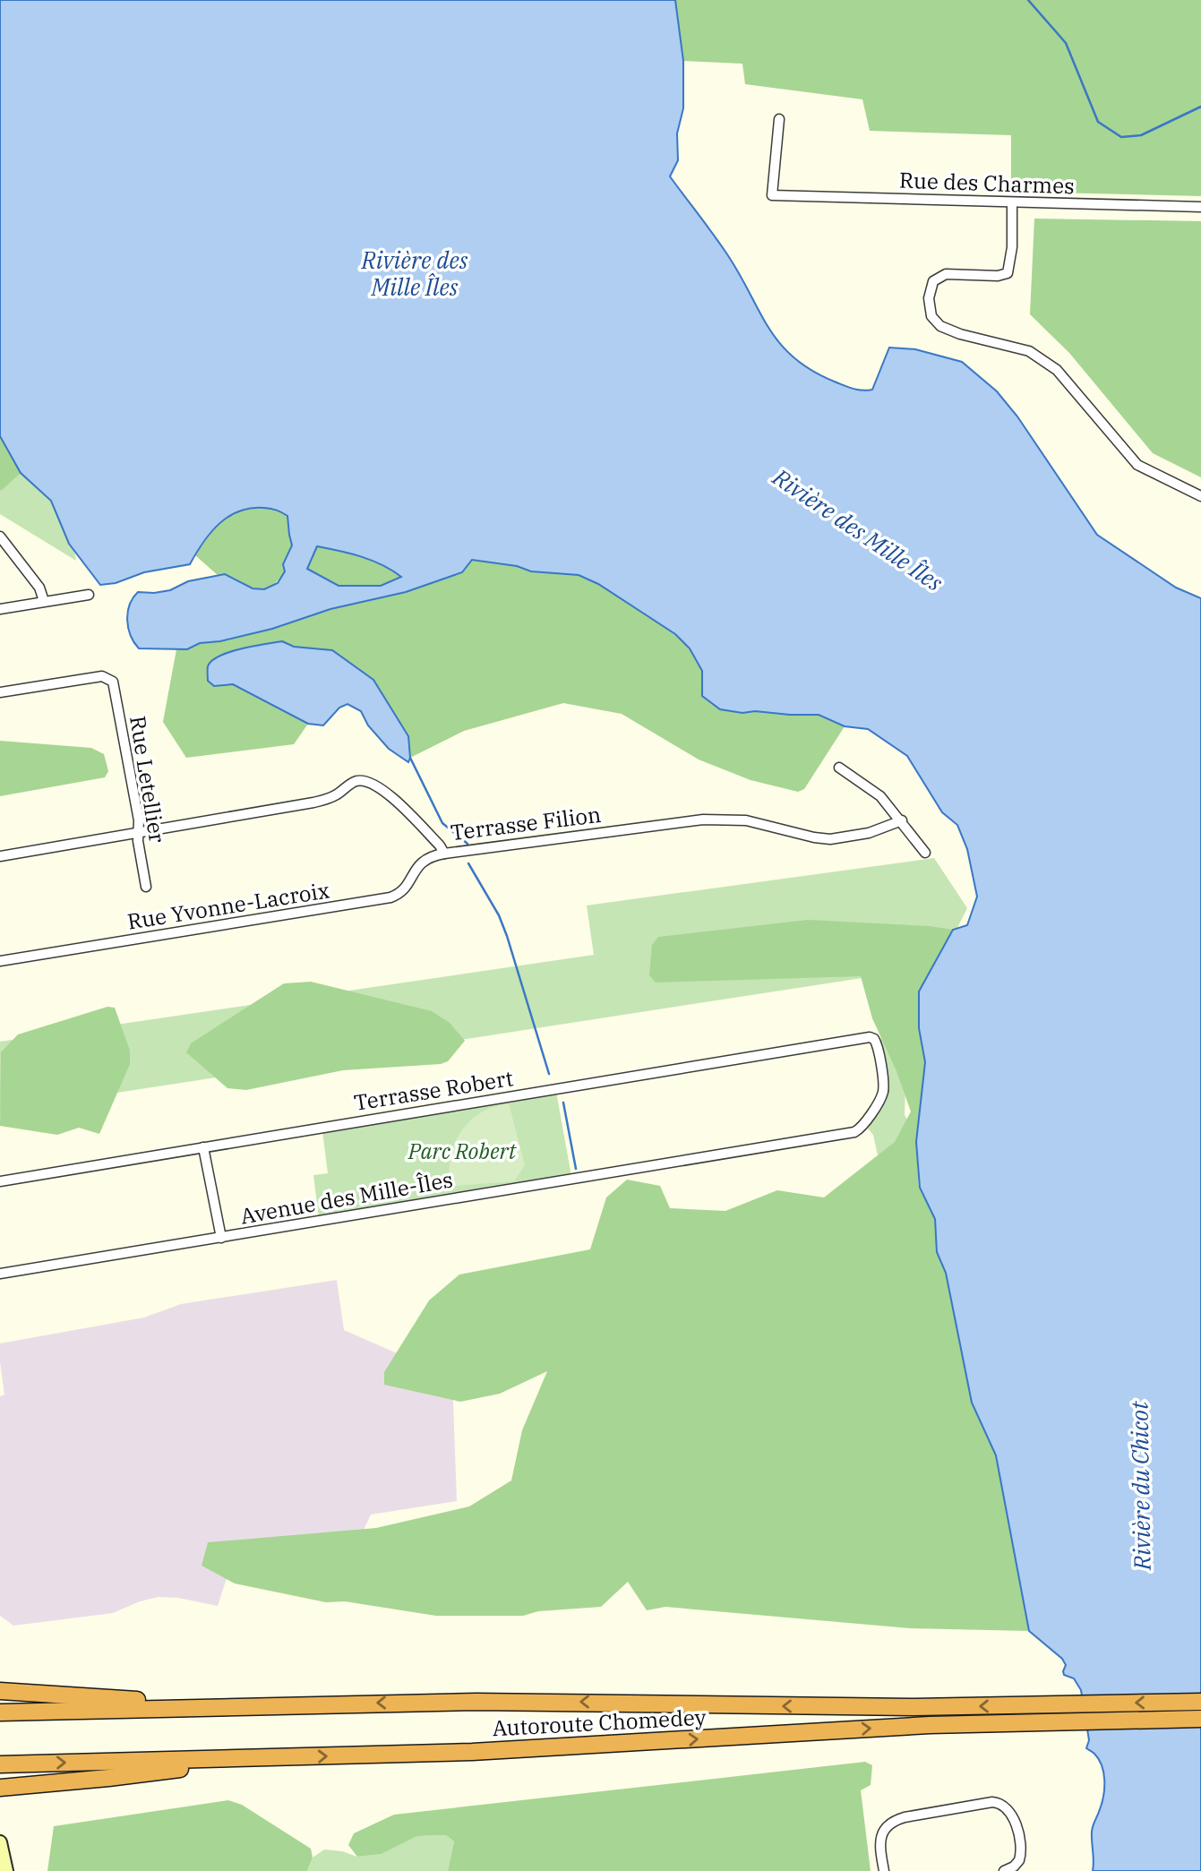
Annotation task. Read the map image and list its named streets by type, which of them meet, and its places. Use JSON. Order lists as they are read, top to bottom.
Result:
{
  "streets": {
    "highway": ["Autoroute Chomedey"],
    "street": [
      "Rue des Charmes",
      "Rue Letellier",
      "Terrasse Filion",
      "Rue Yvonne-Lacroix",
      "Terrasse Robert",
      "Avenue des Mille-Îles"
    ]
  },
  "crossings": [
    ["Rue Letellier", "Terrasse Filion"],
    ["Terrasse Filion", "Rue Yvonne-Lacroix"],
    ["Terrasse Robert", "Avenue des Mille-Îles"]
  ],
  "water": ["Rivière des Mille Îles", "Rivière du Chicot"],
  "parks": ["Parc Robert"]
}
